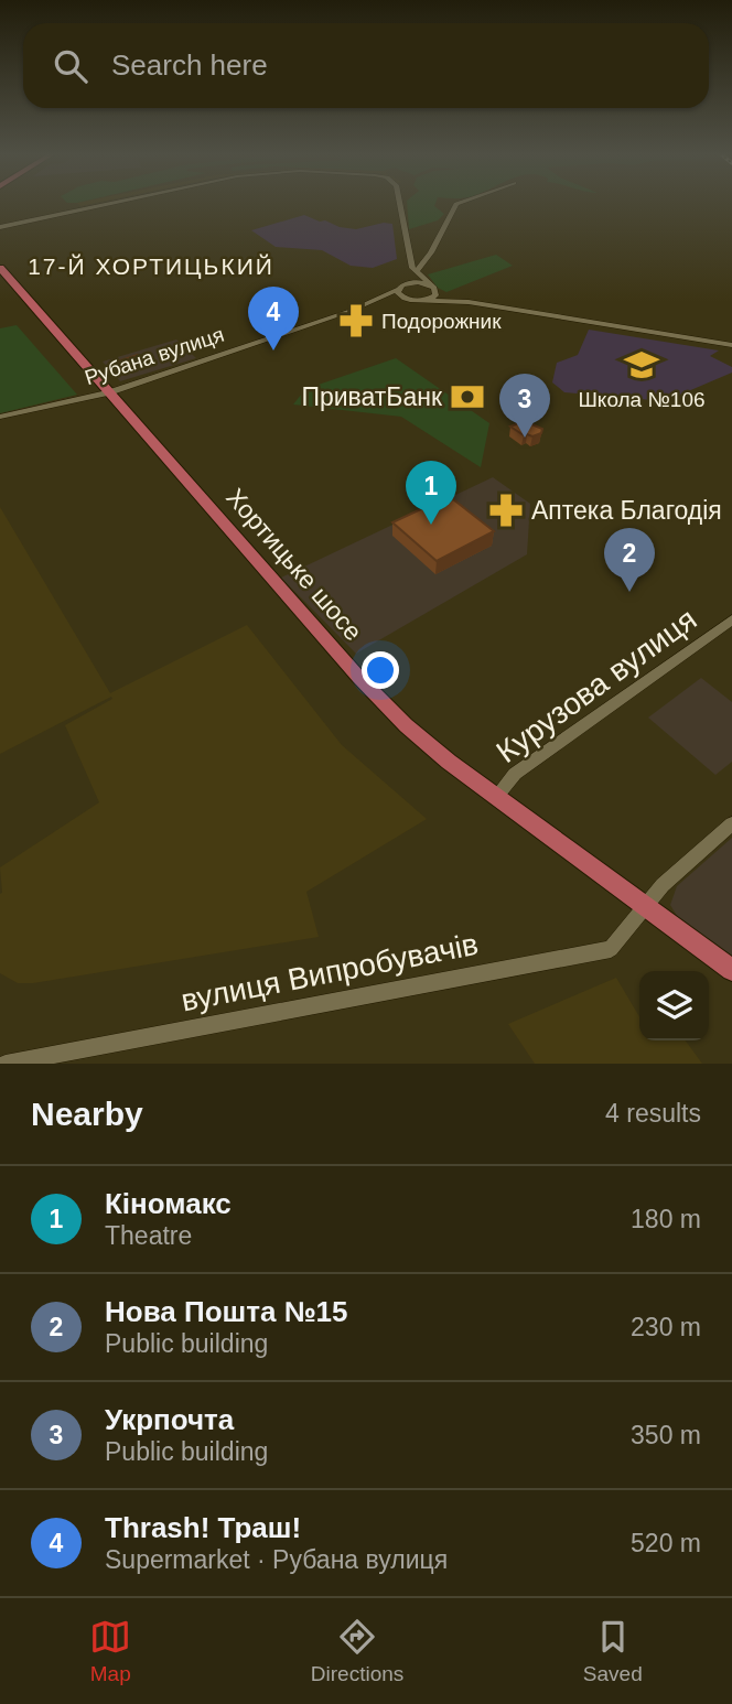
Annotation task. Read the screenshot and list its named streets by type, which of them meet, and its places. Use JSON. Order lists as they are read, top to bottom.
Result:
{
  "streets": {
    "main road": ["Хортицьке шосе"],
    "street": ["Рубана вулиця", "Курузова вулиця", "вулиця Випробувачів"]
  },
  "crossings": [
    ["Рубана вулиця", "Хортицьке шосе"],
    ["Хортицьке шосе", "Курузова вулиця"],
    ["Хортицьке шосе", "вулиця Випробувачів"]
  ],
  "districts": ["17-Й ХОРТИЦЬКИЙ"],
  "places": {
    "pharmacy": ["Подорожник", "Аптека Благодiя"],
    "school or university": ["Школа №106"],
    "bank": ["ПриватБанк"]
  },
  "page": {
    "search": "Search here",
    "pins": [
      "4",
      "3",
      "1",
      "2"
    ],
    "heading": ["Nearby", "4 results"],
    "list": [
      {
        "mark": "1",
        "name": "Кіномакс",
        "note": "Theatre",
        "value": "180 m"
      },
      {
        "mark": "2",
        "name": "Нова Пошта №15",
        "note": "Public building",
        "value": "230 m"
      },
      {
        "mark": "3",
        "name": "Укрпочта",
        "note": "Public building",
        "value": "350 m"
      },
      {
        "mark": "4",
        "name": "Thrash! Траш!",
        "note": "Supermarket · Рубана вулиця",
        "value": "520 m"
      }
    ],
    "nav": ["Map", "Directions", "Saved"]
  }
}
